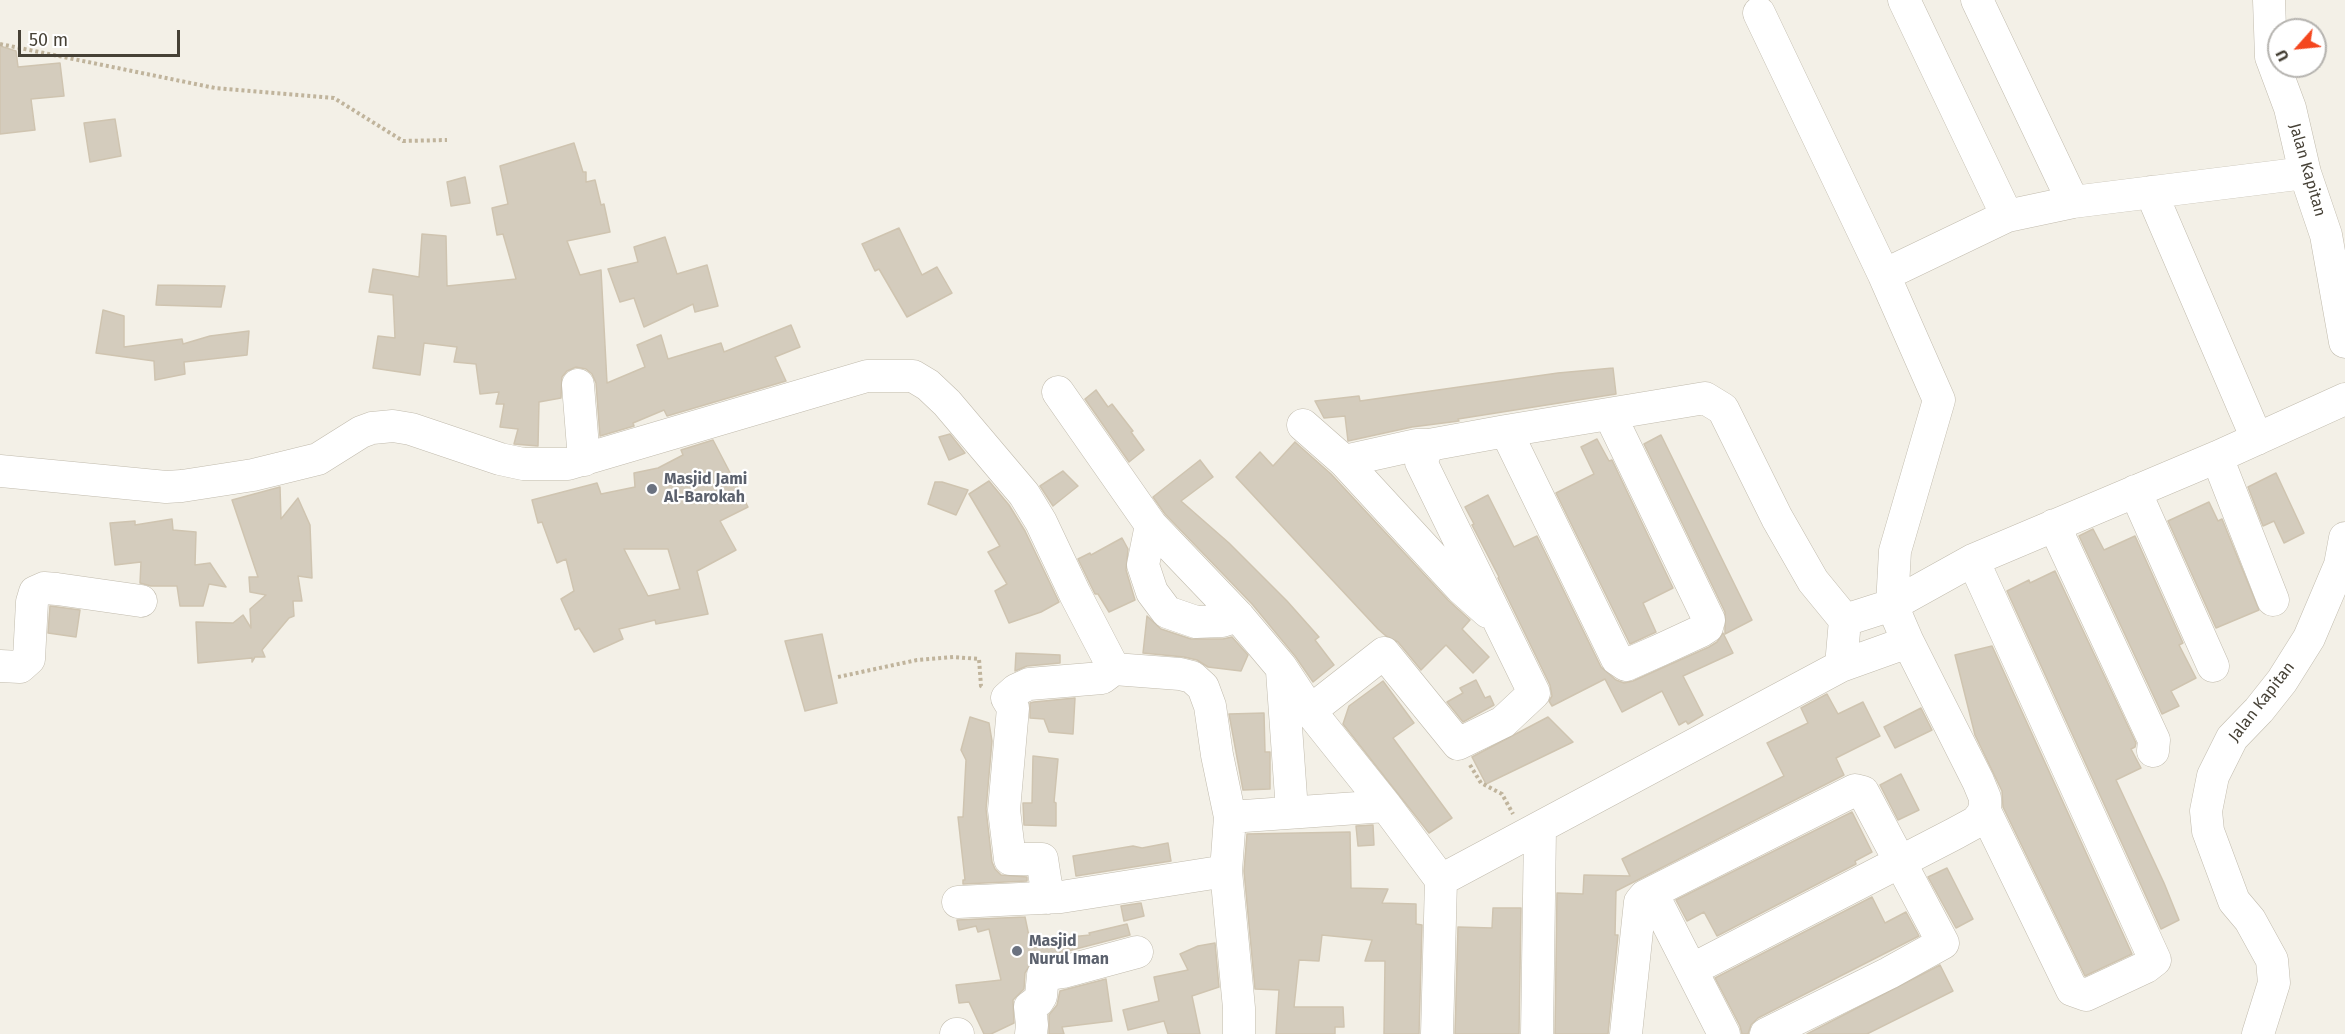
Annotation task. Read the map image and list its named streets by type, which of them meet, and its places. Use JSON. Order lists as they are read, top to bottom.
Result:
{
  "streets": {
    "street": ["Jalan Kapitan"]
  },
  "places": ["Masjid Jami Al-Barokah", "Masjid Nurul Iman"],
  "scale_bar": "50 m",
  "north": "bottom left"
}
